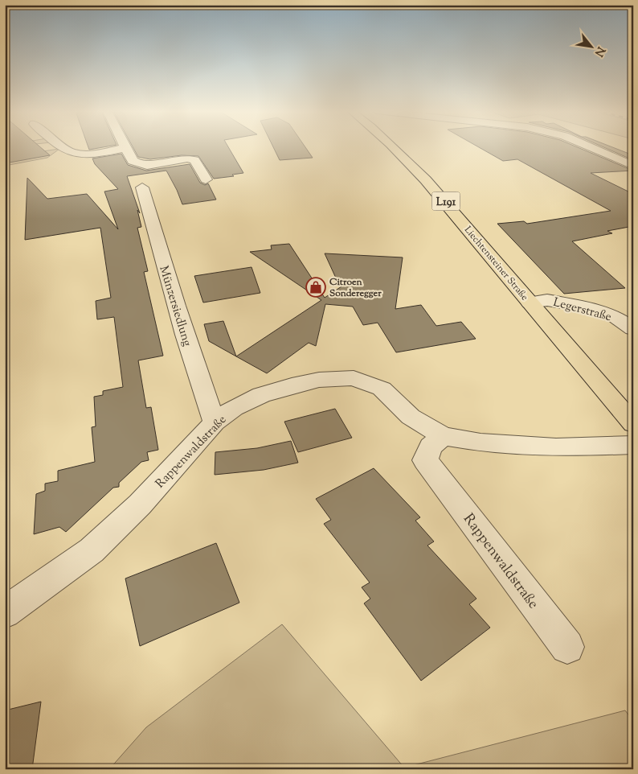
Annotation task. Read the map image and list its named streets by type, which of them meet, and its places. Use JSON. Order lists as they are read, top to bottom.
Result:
{
  "streets": {
    "main road": ["L191", "Liechtensteiner Straße"],
    "street": ["Münzersiedlung", "Legerstraße", "Rappenwaldstraße"]
  },
  "crossings": [
    ["Liechtensteiner Straße", "Legerstraße"],
    ["Münzersiedlung", "Rappenwaldstraße"]
  ],
  "places": {
    "shop": ["Citroen Sonderegger"]
  },
  "north": "bottom right"
}
